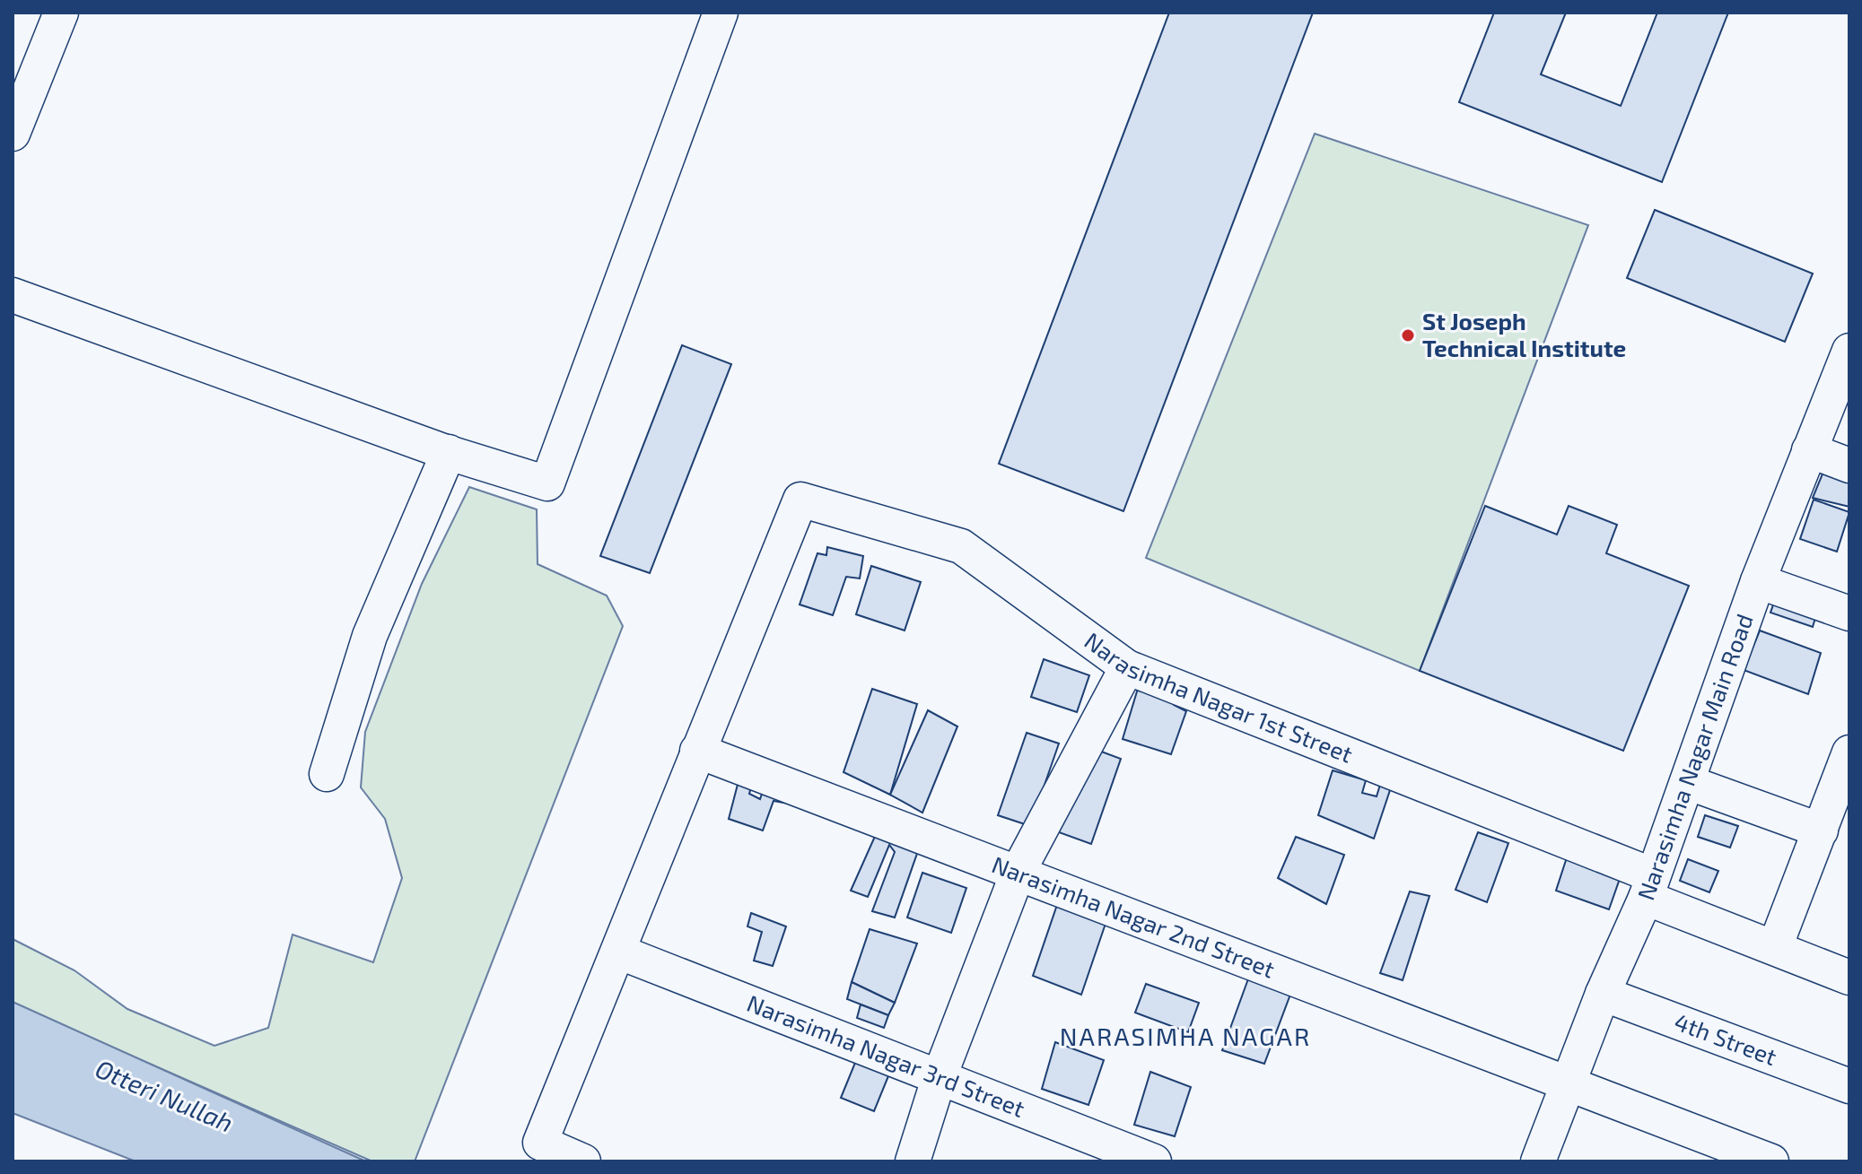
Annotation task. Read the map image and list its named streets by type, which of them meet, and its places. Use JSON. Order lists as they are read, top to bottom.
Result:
{
  "streets": {
    "street": [
      "Narasimha Nagar 1st Street",
      "Narasimha Nagar Main Road",
      "Narasimha Nagar 2nd Street",
      "4th Street",
      "Narasimha Nagar 3rd Street"
    ]
  },
  "crossings": [
    ["Narasimha Nagar 1st Street", "Narasimha Nagar Main Road"],
    ["Narasimha Nagar 1st Street", "Narasimha Nagar 2nd Street"],
    ["Narasimha Nagar Main Road", "Narasimha Nagar 2nd Street"],
    ["Narasimha Nagar Main Road", "4th Street"]
  ],
  "districts": ["NARASIMHA NAGAR"],
  "water": ["Otteri Nullah"],
  "places": ["St Joseph Technical Institute"]
}
